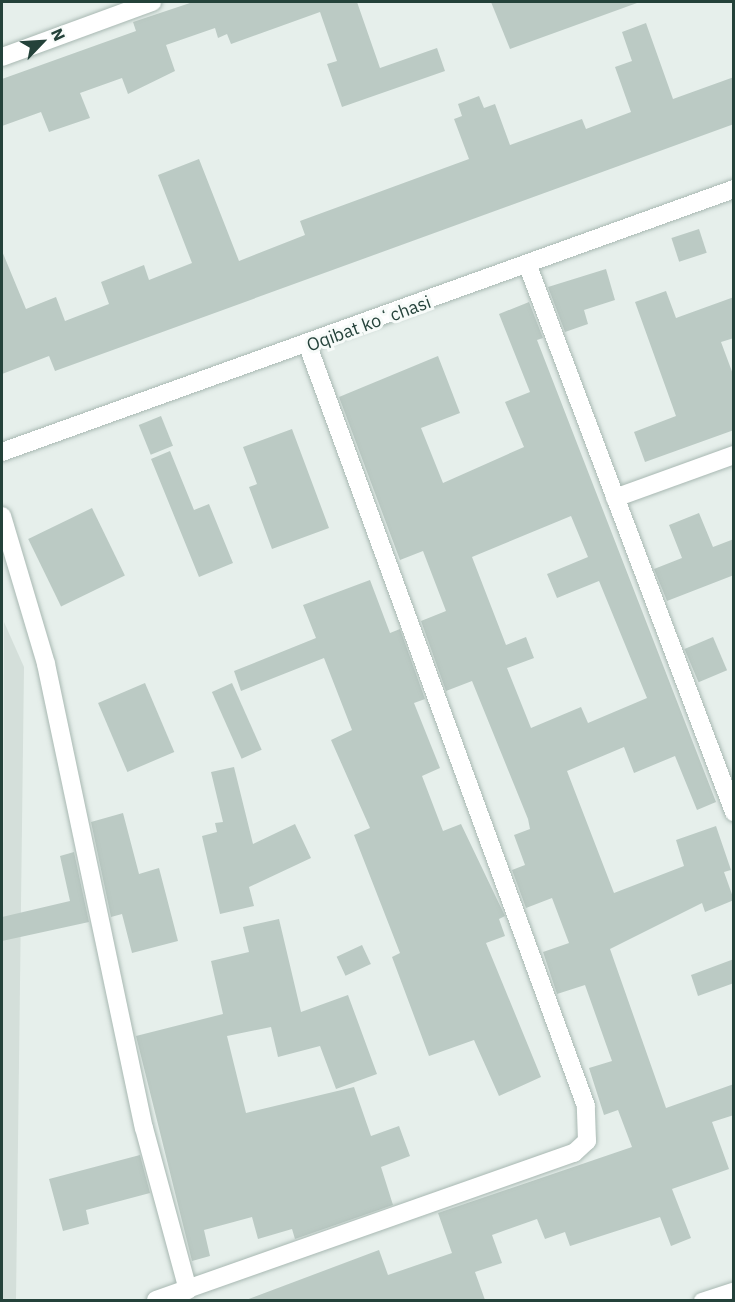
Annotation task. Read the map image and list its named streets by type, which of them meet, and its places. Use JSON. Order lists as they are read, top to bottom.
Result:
{
  "streets": {
    "street": ["Oqibat koʻchasi"]
  },
  "north": "top right"
}
